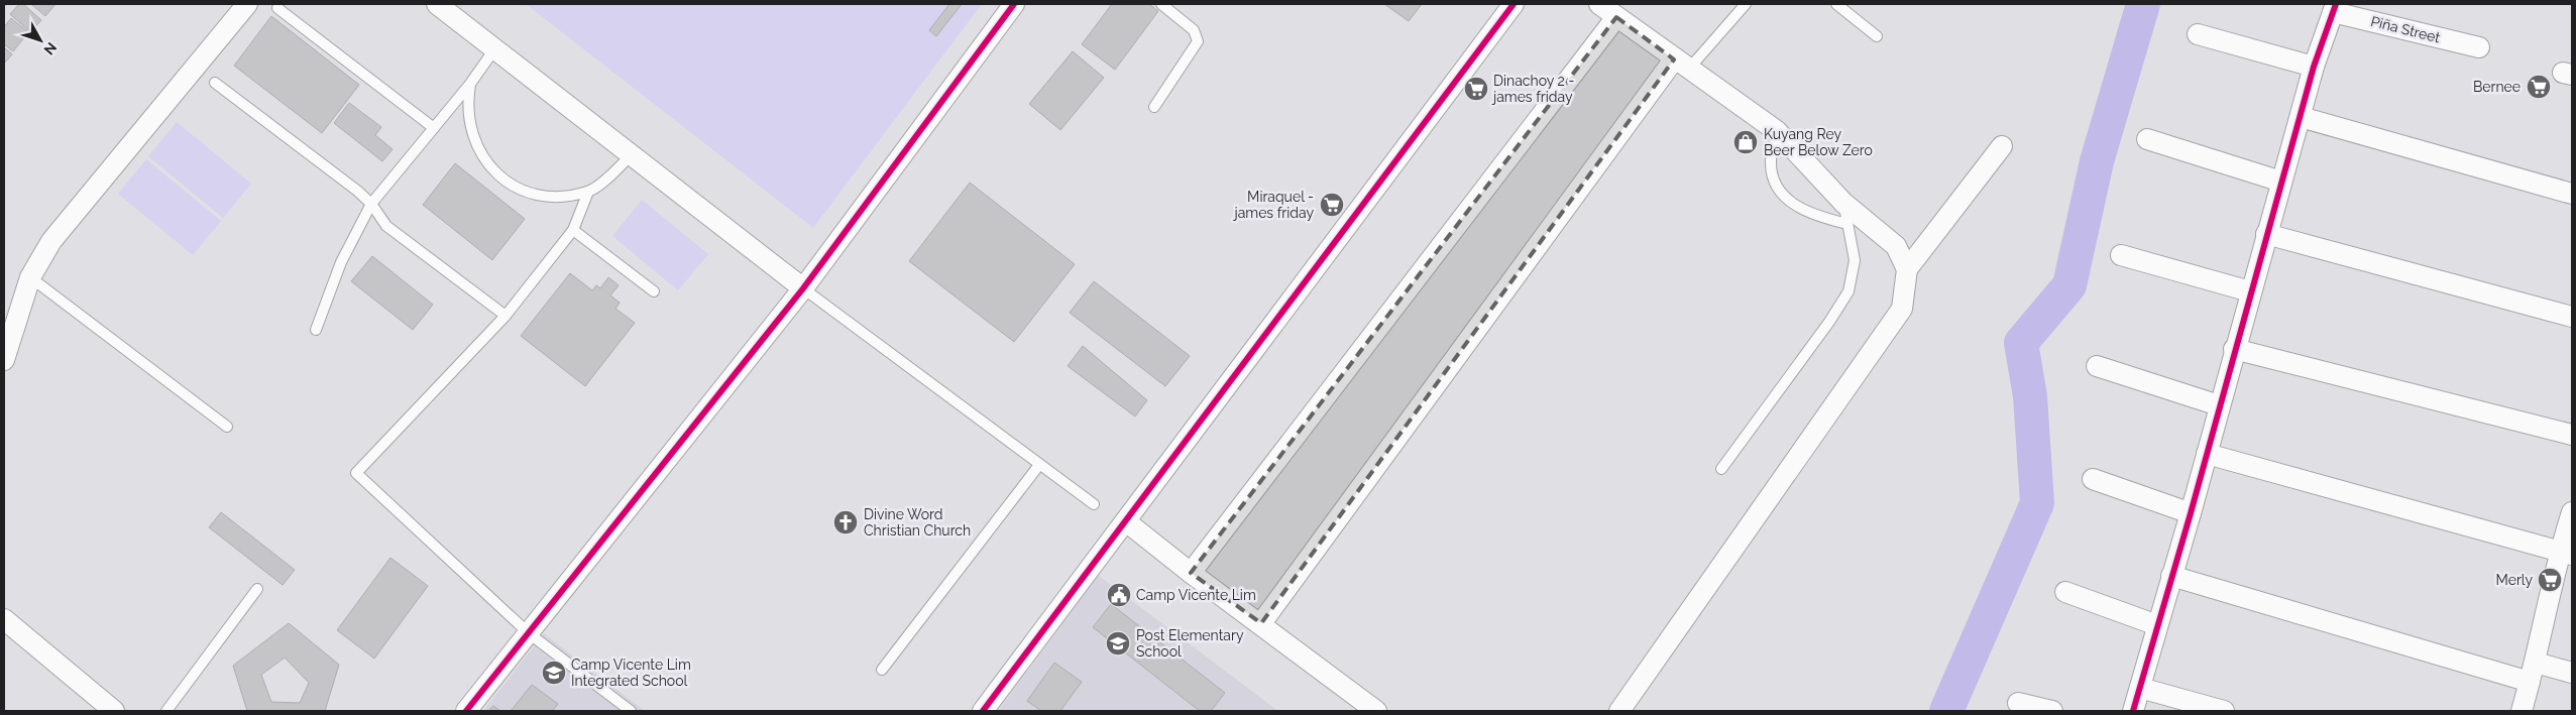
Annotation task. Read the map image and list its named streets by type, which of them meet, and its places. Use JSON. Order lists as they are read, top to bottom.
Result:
{
  "streets": {
    "street": ["Piña Street"]
  },
  "places": {
    "supermarket": [
      "Bernee",
      "Dinachoy 2 - james friday",
      "Miraquel - james friday",
      "Merly"
    ],
    "shop": ["Kuyang Rey Beer Below Zero"],
    "church": ["Divine Word Christian Church"],
    "public building": ["Camp Vicente Lim"],
    "school or university": ["Post Elementary School", "Camp Vicente Lim Integrated School"]
  },
  "north": "bottom right"
}
